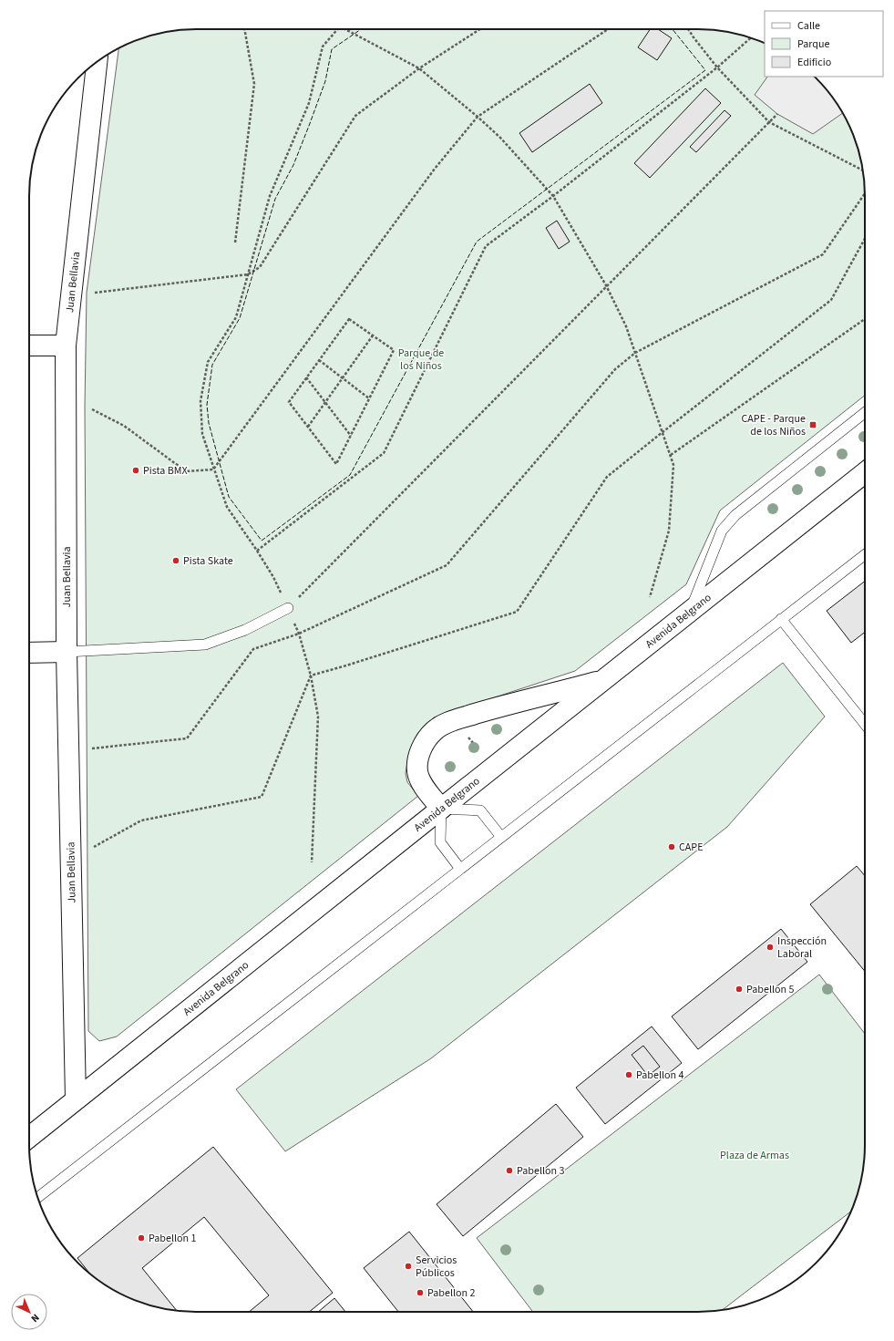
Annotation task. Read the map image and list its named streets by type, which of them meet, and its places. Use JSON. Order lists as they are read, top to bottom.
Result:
{
  "streets": {
    "main road": ["Juan Bellavia", "Avenida Belgrano"]
  },
  "crossings": [
    ["Juan Bellavia", "Avenida Belgrano"]
  ],
  "parks": ["Parque de los Niños", "Plaza de Armas"],
  "places": {
    "transit": ["CAPE - Parque de los Niños"],
    "other": [
      "Pista BMX",
      "Pista Skate",
      "CAPE",
      "Inspección Laboral",
      "Pabellon 5",
      "Pabellon 4",
      "Pabellon 3",
      "Pabellon 1",
      "Servicios Públicos",
      "Pabellon 2"
    ]
  },
  "legend": ["Calle", "Parque", "Edificio"],
  "north": "bottom right"
}
